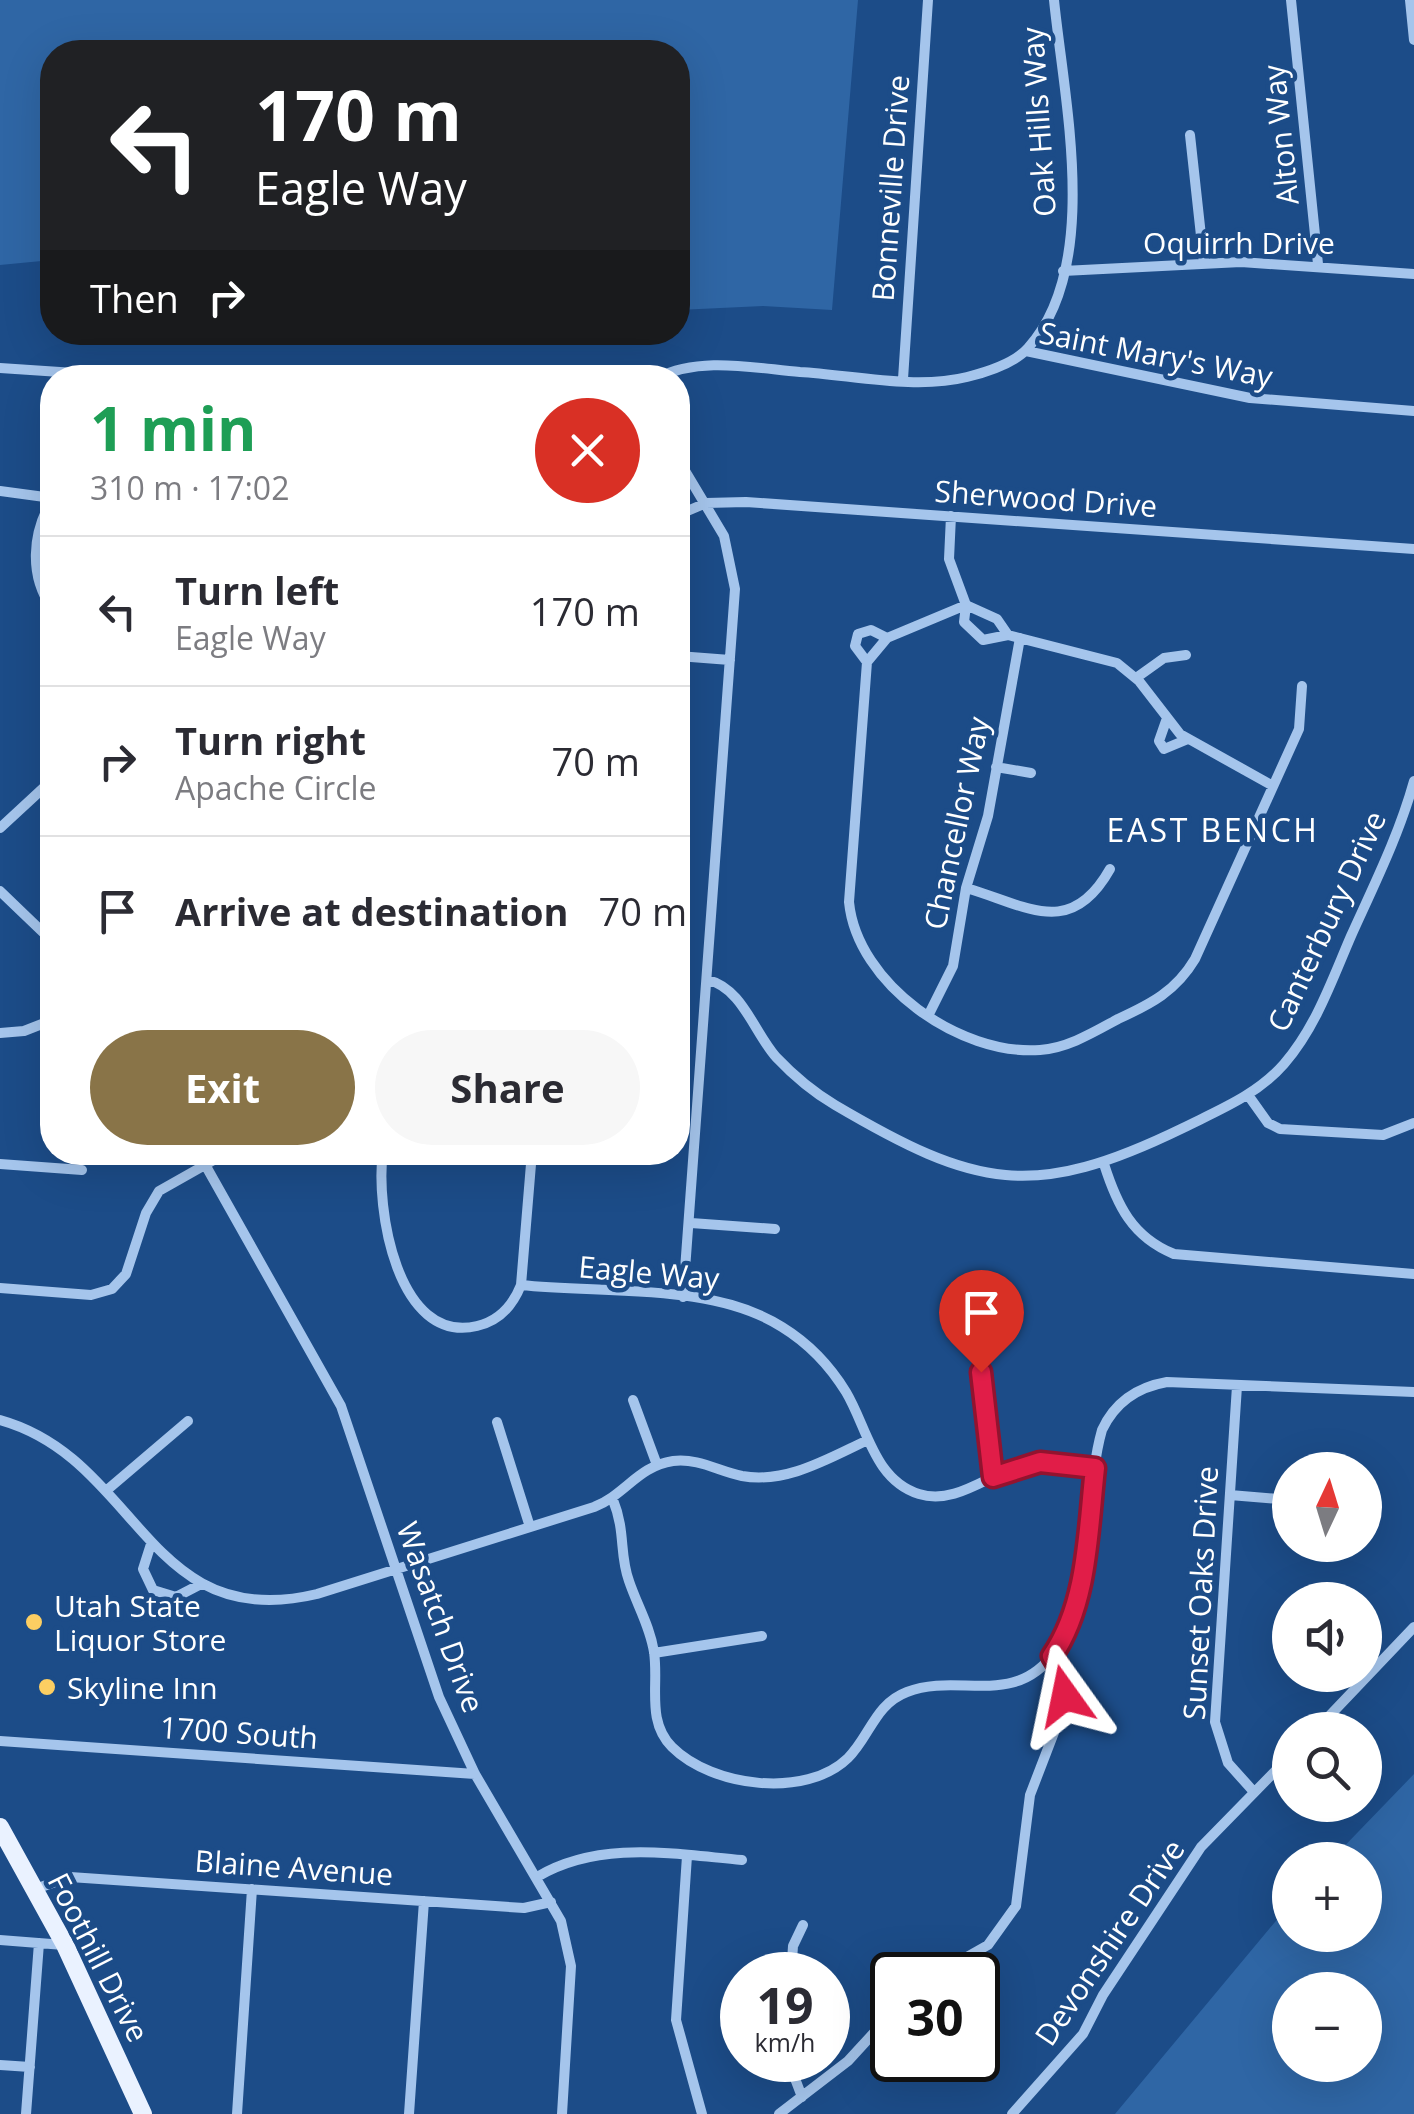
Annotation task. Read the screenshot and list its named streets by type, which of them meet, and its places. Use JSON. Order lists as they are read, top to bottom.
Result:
{
  "streets": {
    "main road": ["Foothill Drive"],
    "street": [
      "Oak Hills Way",
      "Alton Way",
      "Bonneville Drive",
      "Oquirrh Drive",
      "Saint Mary's Way",
      "Sherwood Drive",
      "Chancellor Way",
      "Canterbury Drive",
      "Eagle Way",
      "Sunset Oaks Drive",
      "Wasatch Drive",
      "1700 South",
      "Blaine Avenue",
      "Devonshire Drive"
    ]
  },
  "crossings": [
    ["Oak Hills Way", "Oquirrh Drive"],
    ["Oak Hills Way", "Saint Mary's Way"],
    ["Alton Way", "Oquirrh Drive"],
    ["Bonneville Drive", "Saint Mary's Way"],
    ["Sunset Oaks Drive", "Devonshire Drive"],
    ["Wasatch Drive", "1700 South"],
    ["Wasatch Drive", "Blaine Avenue"],
    ["Blaine Avenue", "Foothill Drive"]
  ],
  "districts": ["EAST BENCH"],
  "places": ["Utah State Liquor Store", "Skyline Inn"],
  "north": "top",
  "page": {
    "turn": ["170 m", "Eagle Way"],
    "then": "Then",
    "heading": ["1 min", "310 m · 17:02"],
    "list": [
      {
        "name": "Turn left",
        "note": "Eagle Way",
        "value": "170 m"
      },
      {
        "name": "Turn right",
        "note": "Apache Circle",
        "value": "70 m"
      },
      {
        "name": "Arrive at destination",
        "value": "70 m"
      }
    ],
    "buttons": ["Exit", "Share"],
    "map_buttons": ["+", "−"],
    "speed": "19 km/h",
    "limit": "30"
  }
}
